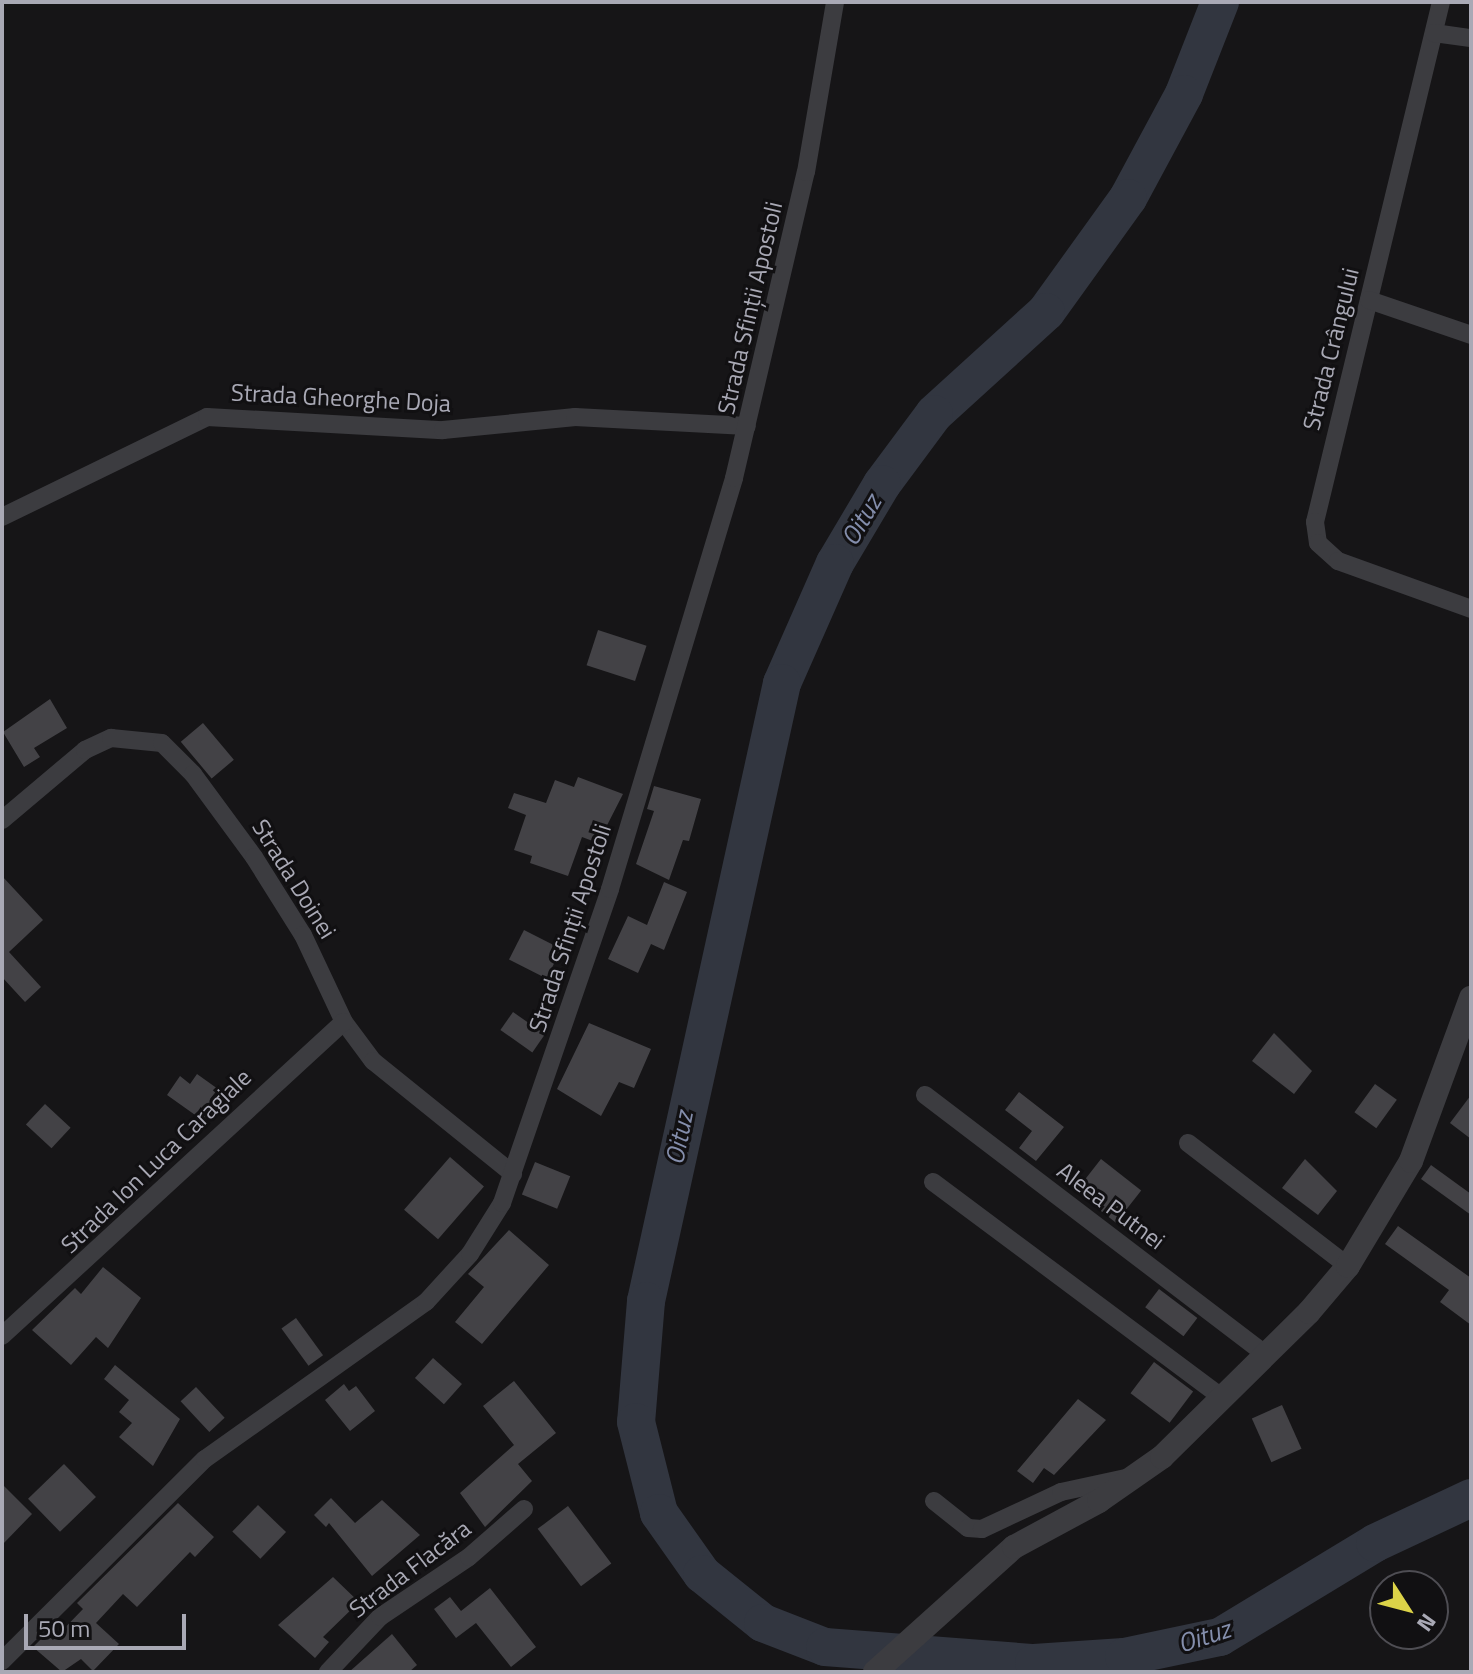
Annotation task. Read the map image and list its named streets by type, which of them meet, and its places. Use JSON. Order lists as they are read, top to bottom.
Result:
{
  "streets": {
    "street": [
      "Strada Sfinții Apostoli",
      "Strada Crângului",
      "Strada Gheorghe Doja",
      "Strada Doinei",
      "Strada Ion Luca Caragiale",
      "Aleea Putnei",
      "Strada Flacăra"
    ]
  },
  "crossings": [
    ["Strada Sfinții Apostoli", "Strada Gheorghe Doja"],
    ["Strada Sfinții Apostoli", "Strada Doinei"],
    ["Strada Doinei", "Strada Ion Luca Caragiale"]
  ],
  "water": ["Oituz"],
  "scale_bar": "50 m",
  "north": "bottom right"
}
